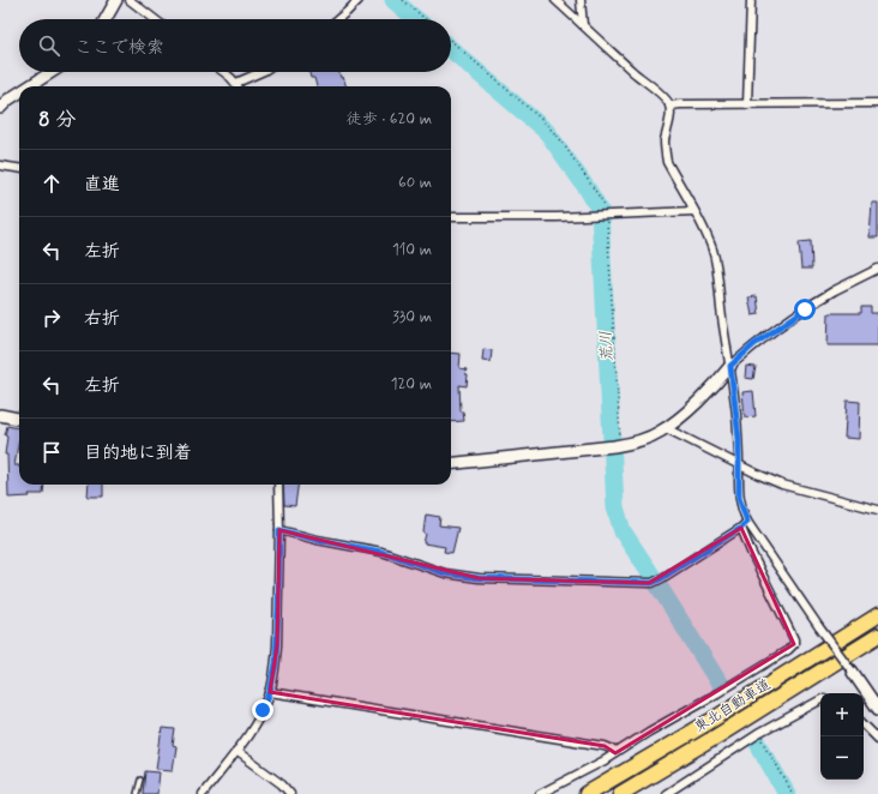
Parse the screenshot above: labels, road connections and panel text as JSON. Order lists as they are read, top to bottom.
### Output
{
  "streets": {
    "highway": ["東北自動車道"]
  },
  "water": ["荒川"],
  "page": {
    "search": "ここで検索",
    "heading": ["8 分", "徒歩 · 620 m"],
    "list": [
      ["直進", "60 m"],
      ["左折", "110 m"],
      ["右折", "330 m"],
      ["左折", "120 m"],
      "目的地に到着"
    ],
    "map_buttons": ["+", "−"]
  }
}
